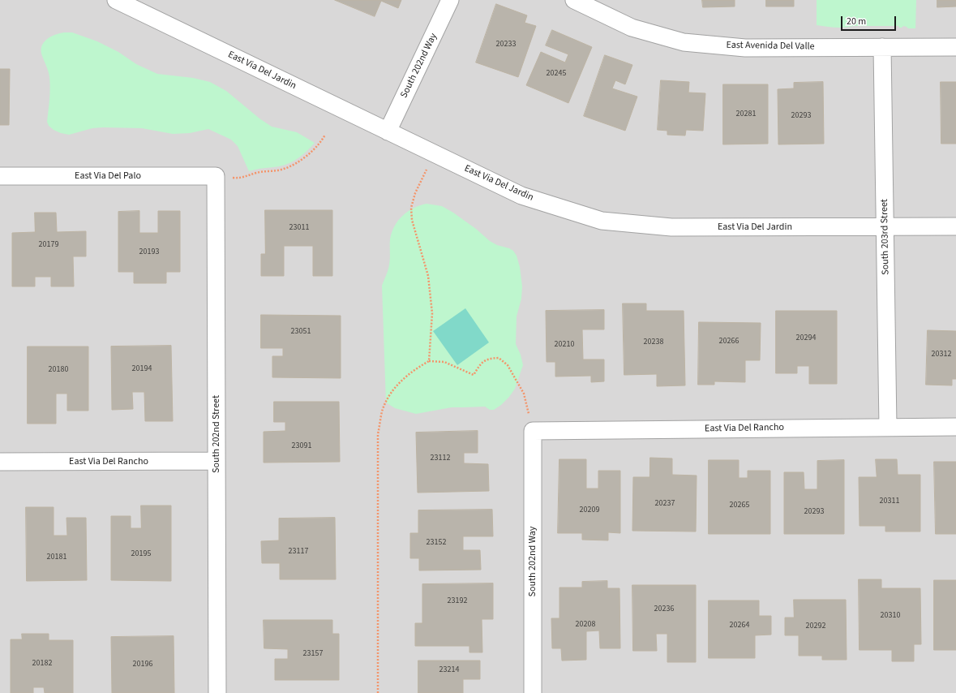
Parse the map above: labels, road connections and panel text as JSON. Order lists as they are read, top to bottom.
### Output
{
  "streets": {
    "street": [
      "East Avenida Del Valle",
      "South 202nd Way",
      "East Via Del Jardin",
      "East Via Del Palo",
      "South 203rd Street",
      "East Via Del Rancho",
      "South 202nd Street"
    ]
  },
  "crossings": [
    ["East Avenida Del Valle", "South 203rd Street"],
    ["South 202nd Way", "East Via Del Jardin"],
    ["South 202nd Way", "East Via Del Rancho"],
    ["East Via Del Jardin", "South 203rd Street"],
    ["East Via Del Palo", "South 202nd Street"],
    ["South 203rd Street", "East Via Del Rancho"],
    ["East Via Del Rancho", "South 202nd Street"]
  ],
  "house_numbers": [
    "20233",
    "20245",
    "20281",
    "20293",
    "23011",
    "20179",
    "20193",
    "23051",
    "20294",
    "20266",
    "20238",
    "20210",
    "20312",
    "20194",
    "20180",
    "23091",
    "23112",
    "20311",
    "20237",
    "20265",
    "20209",
    "20293",
    "23152",
    "23117",
    "20195",
    "20181",
    "23192",
    "20236",
    "20310",
    "20208",
    "20264",
    "20292",
    "23157",
    "20182",
    "20196",
    "23214"
  ],
  "scale_bar": "20 m"
}
